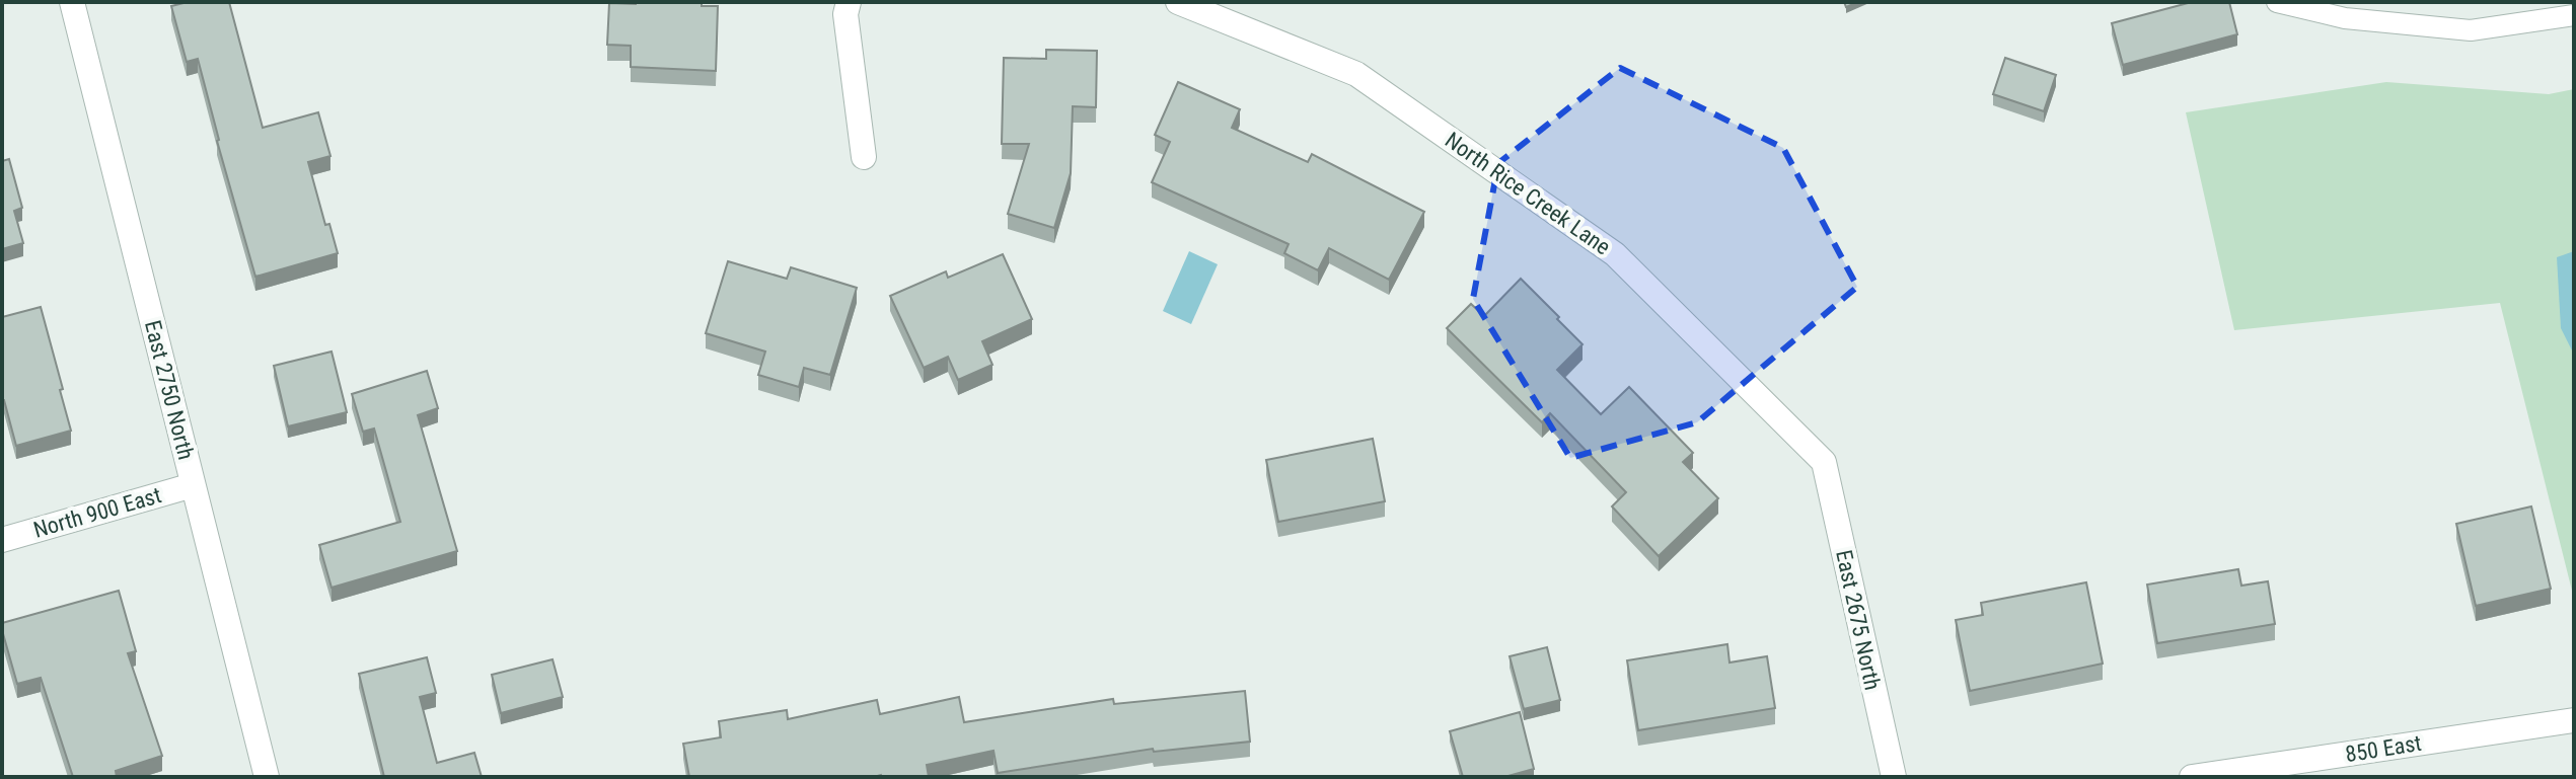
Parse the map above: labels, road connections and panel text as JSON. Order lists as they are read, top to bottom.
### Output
{
  "streets": {
    "street": [
      "North Rice Creek Lane",
      "East 2750 North",
      "North 900 East",
      "East 2675 North",
      "850 East"
    ]
  },
  "crossings": [
    ["North Rice Creek Lane", "East 2675 North"],
    ["East 2750 North", "North 900 East"]
  ]
}
